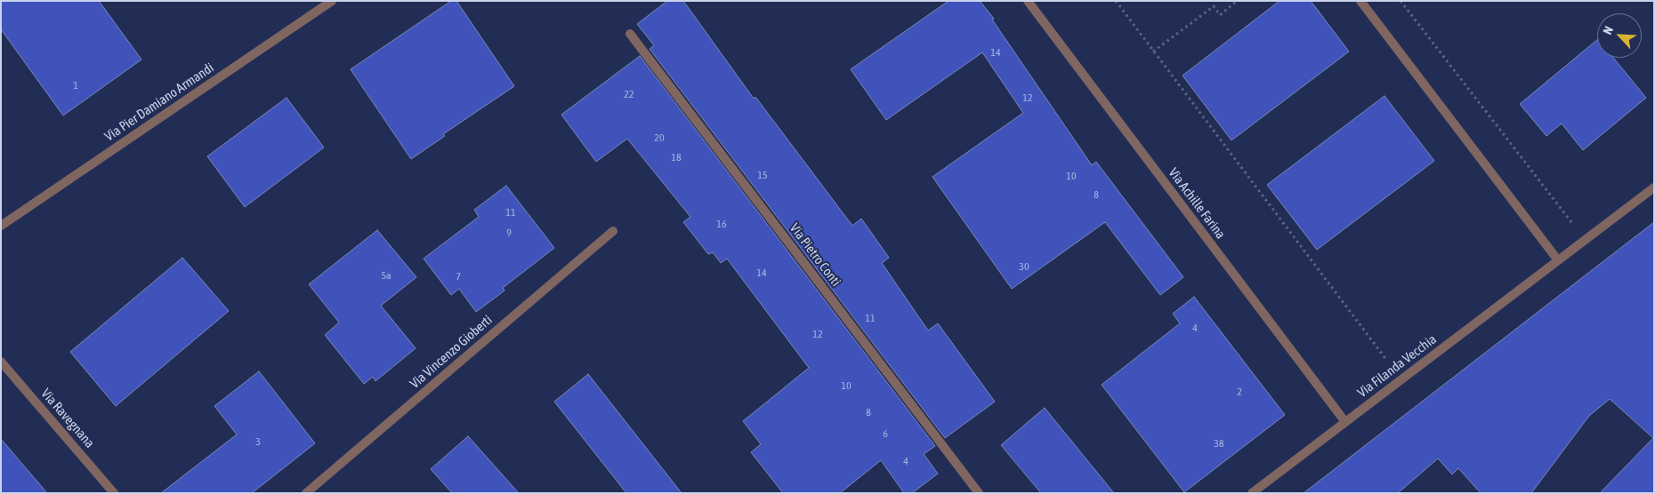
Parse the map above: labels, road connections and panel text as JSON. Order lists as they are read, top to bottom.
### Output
{
  "streets": {
    "street": [
      "Via Pier Damiano Armandi",
      "Via Achille Farina",
      "Via Pietro Conti",
      "Via Vincenzo Gioberti",
      "Via Filanda Vecchia",
      "Via Ravegnana"
    ]
  },
  "crossings": [
    ["Via Achille Farina", "Via Filanda Vecchia"]
  ],
  "house_numbers": [
    "14",
    "1",
    "22",
    "12",
    "20",
    "18",
    "15",
    "10",
    "8",
    "11",
    "16",
    "9",
    "30",
    "14",
    "5a",
    "7",
    "11",
    "4",
    "12",
    "10",
    "2",
    "8",
    "6",
    "3",
    "38",
    "4"
  ],
  "north": "top left"
}
